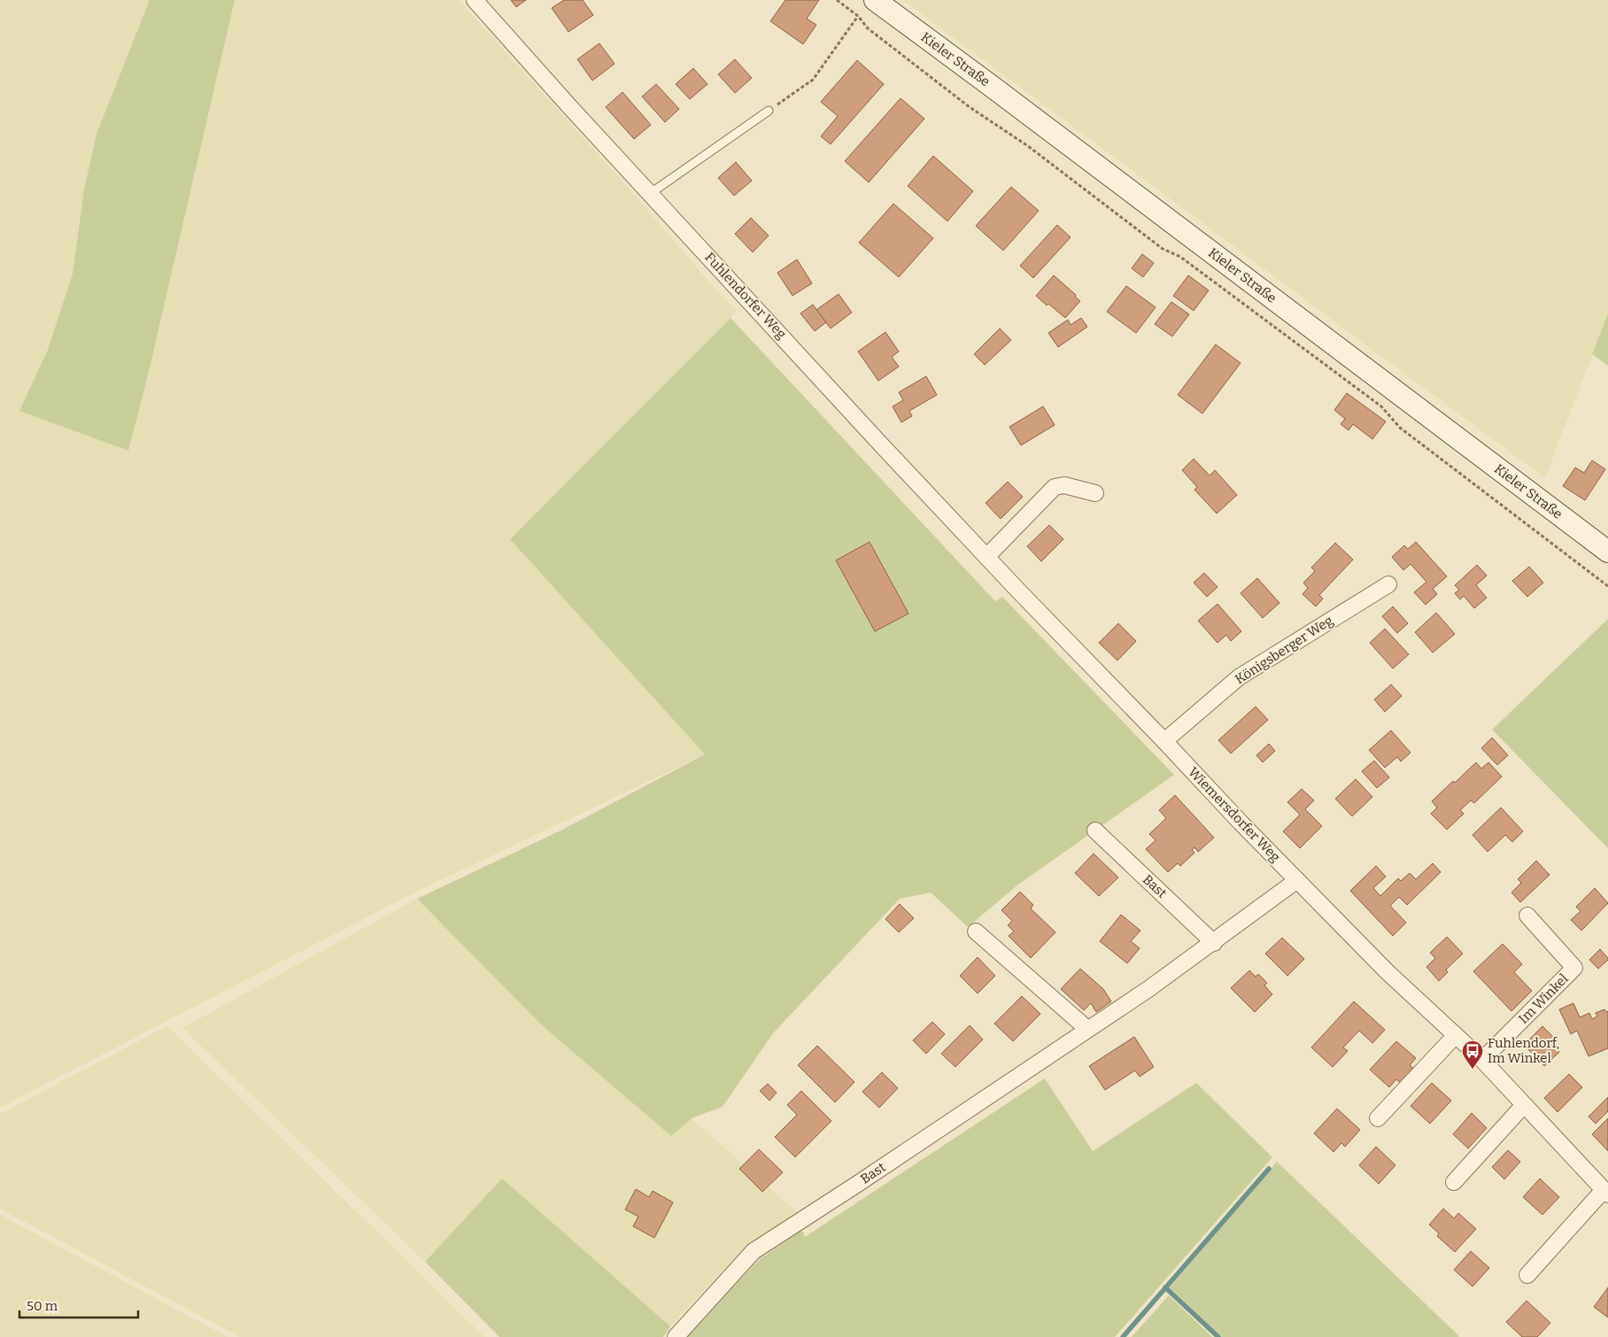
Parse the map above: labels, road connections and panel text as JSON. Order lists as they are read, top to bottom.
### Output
{
  "streets": {
    "main road": ["Kieler Straße"],
    "street": [
      "Fuhlendorfer Weg",
      "Königsberger Weg",
      "Wiemersdorfer Weg",
      "Bast",
      "Im Winkel"
    ]
  },
  "crossings": [
    ["Fuhlendorfer Weg", "Wiemersdorfer Weg"],
    ["Königsberger Weg", "Wiemersdorfer Weg"],
    ["Wiemersdorfer Weg", "Bast"],
    ["Wiemersdorfer Weg", "Im Winkel"]
  ],
  "places": {
    "bus stop": ["Fuhlendorf, Im Winkel"]
  },
  "scale_bar": "50 m"
}
